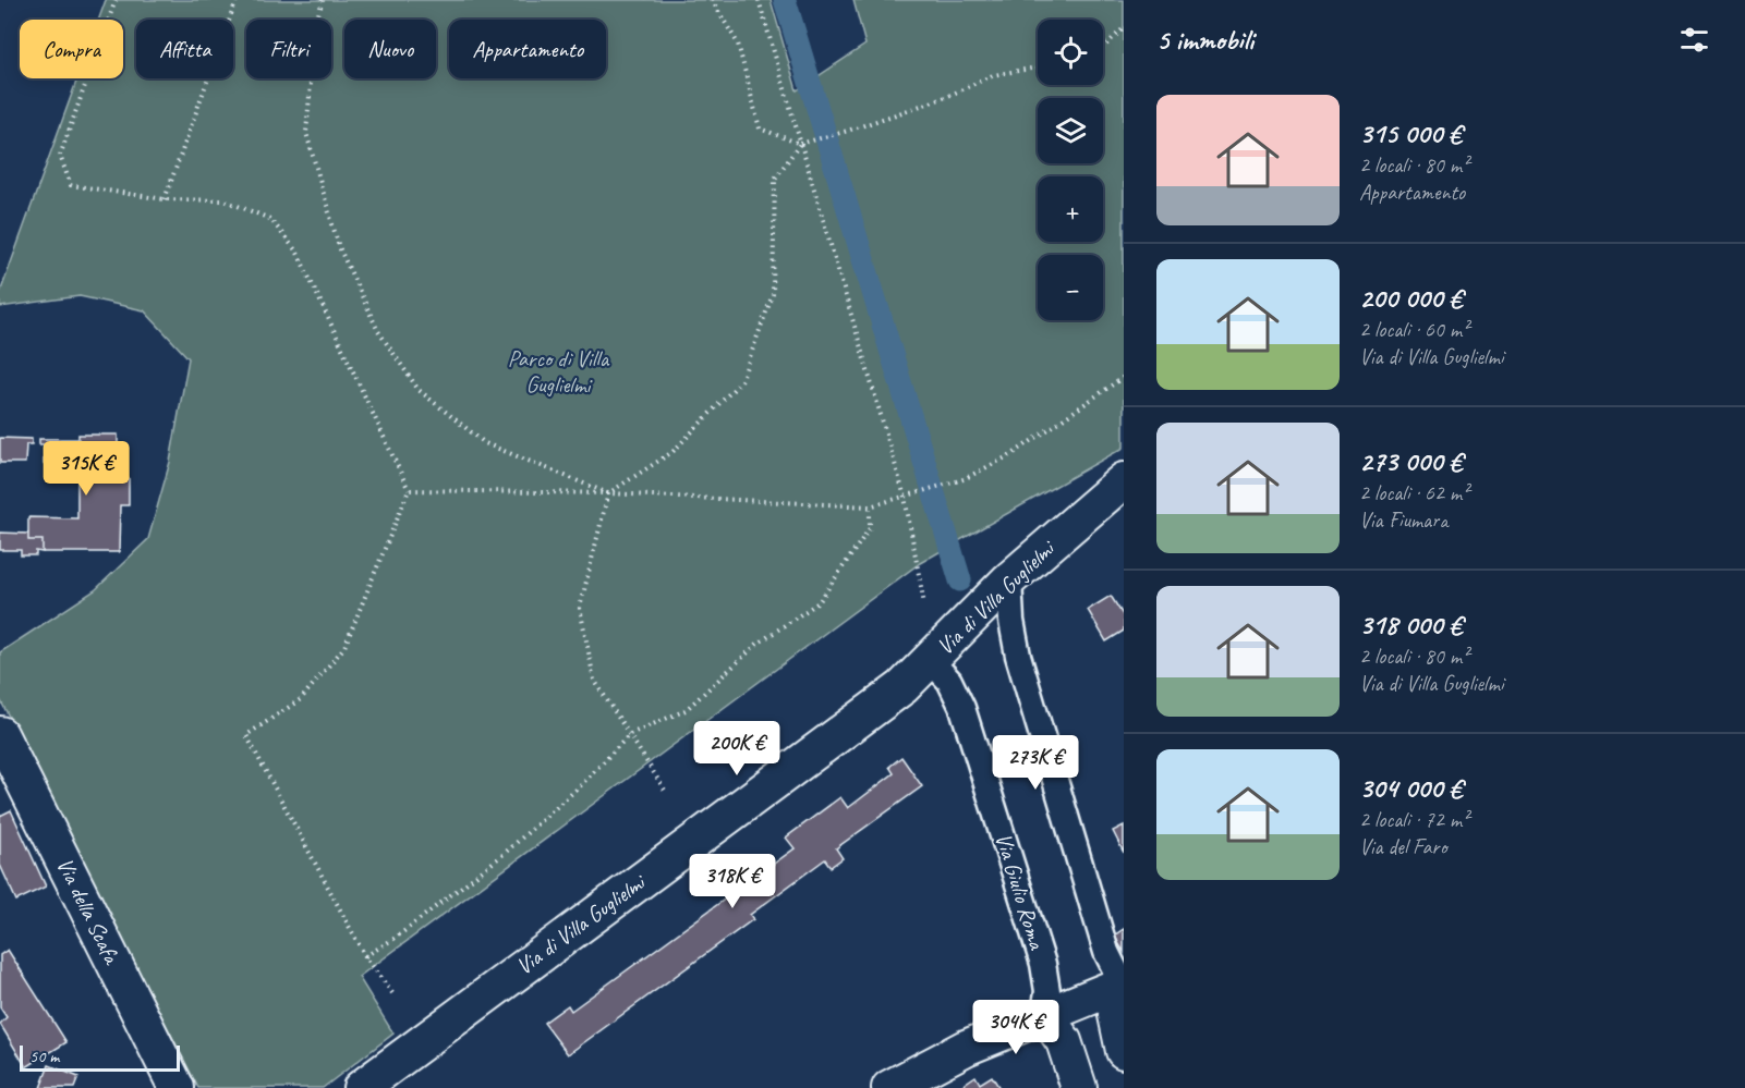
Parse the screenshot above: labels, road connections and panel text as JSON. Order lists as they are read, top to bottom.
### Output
{
  "streets": {
    "street": ["Via di Villa Guglielmi", "Via Giulio Roma", "Via della Scafa"]
  },
  "crossings": [
    ["Via di Villa Guglielmi", "Via Giulio Roma"]
  ],
  "parks": ["Parco di Villa Guglielmi"],
  "scale_bar": "50 m",
  "page": {
    "heading": "5 immobili",
    "map_buttons": ["+", "−"],
    "chip": [
      "Compra",
      "Affitta",
      "Filtri",
      "Nuovo",
      "Appartamento"
    ],
    "list": [
      {
        "name": "315 000 €",
        "note": "2 locali · 80 m² · Appartamento"
      },
      {
        "name": "200 000 €",
        "note": "2 locali · 60 m² · Via di Villa Guglielmi"
      },
      {
        "name": "273 000 €",
        "note": "2 locali · 62 m² · Via Fiumara"
      },
      {
        "name": "318 000 €",
        "note": "2 locali · 80 m² · Via di Villa Guglielmi"
      },
      {
        "name": "304 000 €",
        "note": "2 locali · 72 m² · Via del Faro"
      }
    ],
    "price": [
      "315K €",
      "200K €",
      "273K €",
      "318K €",
      "304K €"
    ],
    "scale": "50 m"
  }
}
